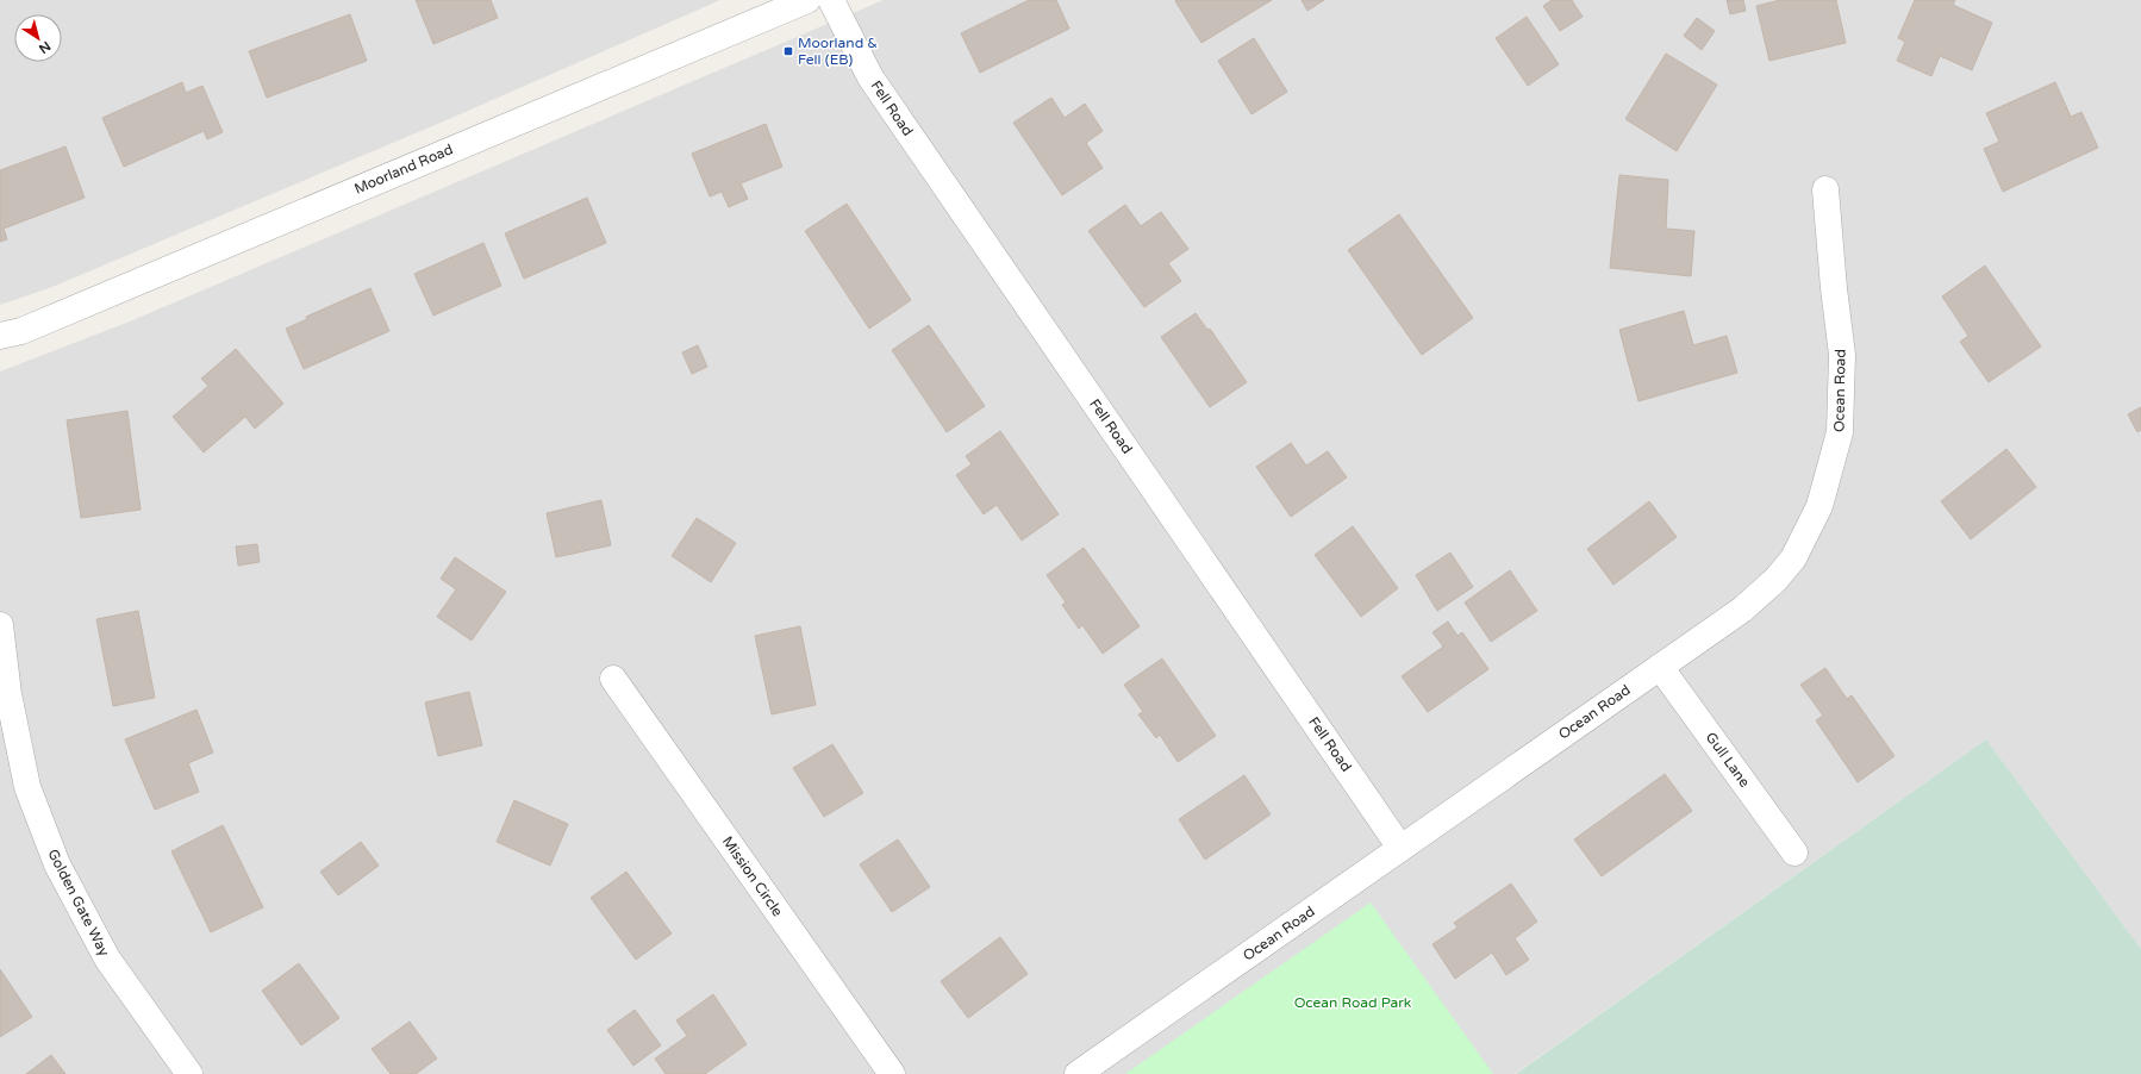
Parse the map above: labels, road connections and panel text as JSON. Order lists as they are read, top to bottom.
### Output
{
  "streets": {
    "street": [
      "Fell Road",
      "Moorland Road",
      "Ocean Road",
      "Gull Lane",
      "Mission Circle",
      "Golden Gate Way"
    ]
  },
  "crossings": [
    ["Fell Road", "Ocean Road"],
    ["Ocean Road", "Gull Lane"]
  ],
  "parks": ["Ocean Road Park"],
  "places": {
    "transit": ["Moorland & Fell (EB)"]
  },
  "north": "bottom right"
}
